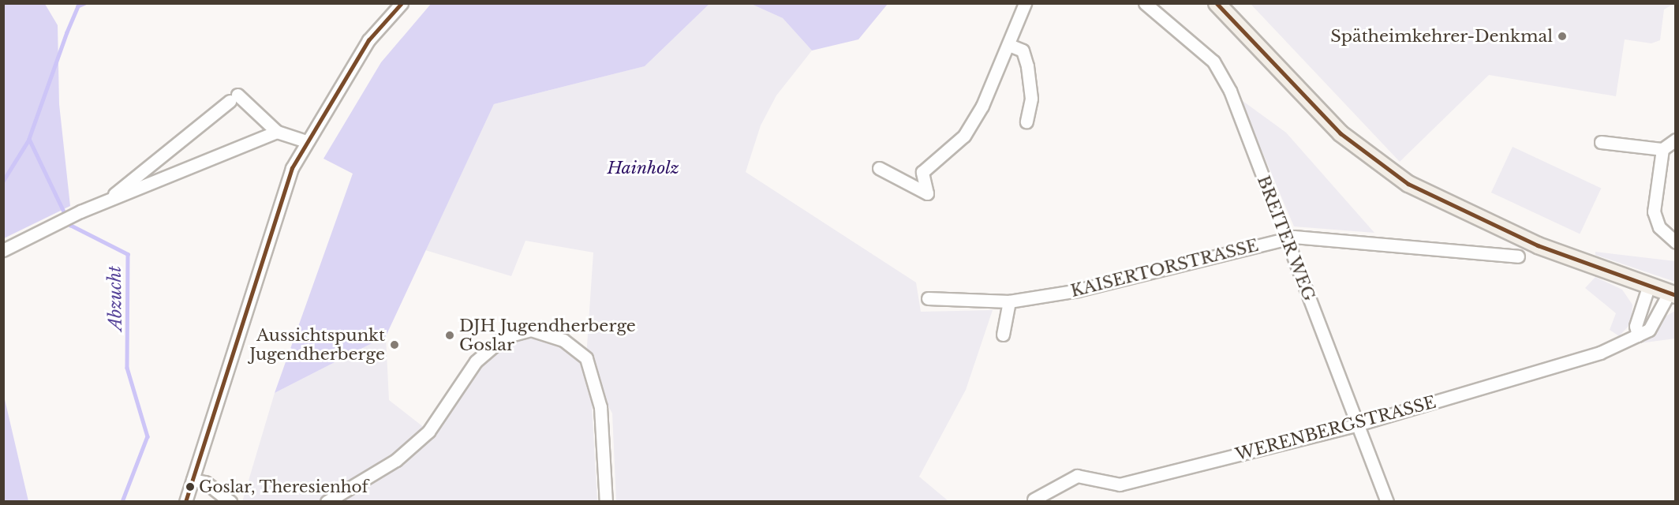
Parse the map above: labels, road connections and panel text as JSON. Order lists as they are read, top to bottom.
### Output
{
  "streets": {
    "street": ["BREITER WEG", "KAISERTORSTRASSE", "WERENBERGSTRASSE"]
  },
  "crossings": [
    ["BREITER WEG", "KAISERTORSTRASSE"],
    ["BREITER WEG", "WERENBERGSTRASSE"]
  ],
  "water": ["Abzucht"],
  "parks": ["Hainholz"],
  "places": [
    "Spätheimkehrer-Denkmal",
    "DJH Jugendherberge Goslar",
    "Aussichtspunkt Jugendherberge",
    "Goslar, Theresienhof"
  ]
}
